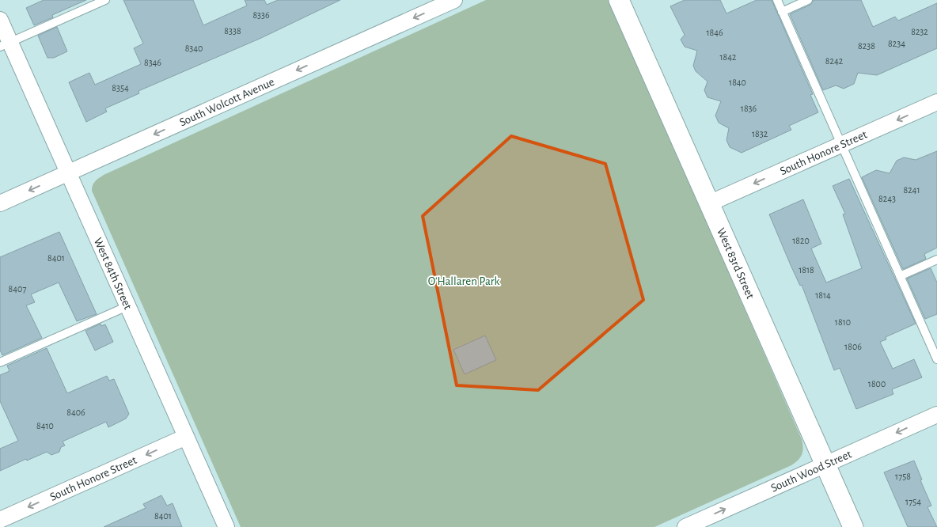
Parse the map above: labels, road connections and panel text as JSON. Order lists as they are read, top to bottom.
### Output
{
  "streets": {
    "street": [
      "South Wolcott Avenue",
      "South Honore Street",
      "West 83rd Street",
      "West 84th Street",
      "South Wood Street"
    ]
  },
  "crossings": [
    ["South Wolcott Avenue", "West 84th Street"],
    ["South Honore Street", "West 83rd Street"],
    ["South Honore Street", "West 84th Street"],
    ["West 83rd Street", "South Wood Street"]
  ],
  "one_way": ["South Wolcott Avenue", "South Honore Street"],
  "parks": ["O'Hallaren Park"],
  "house_numbers": [
    "8336",
    "8338",
    "8232",
    "1846",
    "8234",
    "8238",
    "8340",
    "1842",
    "8242",
    "8346",
    "1840",
    "8354",
    "1836",
    "1832",
    "8241",
    "8243",
    "1820",
    "8401",
    "1818",
    "8407",
    "1814",
    "1810",
    "1806",
    "1800",
    "8406",
    "8410",
    "1758",
    "1754",
    "8401"
  ]
}
